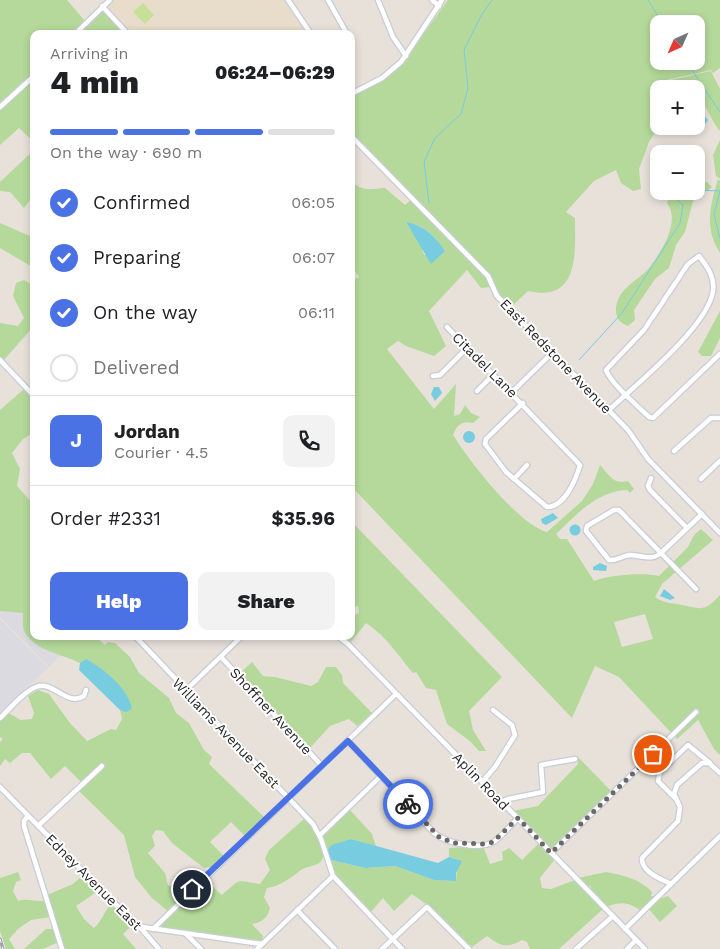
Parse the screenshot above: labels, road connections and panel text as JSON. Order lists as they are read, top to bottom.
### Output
{
  "streets": {
    "street": [
      "East Redstone Avenue",
      "Citadel Lane",
      "Shoffner Avenue",
      "Williams Avenue East",
      "Aplin Road",
      "Edney Avenue East"
    ]
  },
  "north": "bottom left",
  "page": {
    "map_buttons": ["+", "−"],
    "heading": ["4 min", "Arriving in", "06:24–06:29"],
    "panel": [
      "Jordan",
      "Courier · 4.5",
      "Order #2331",
      "$35.96"
    ],
    "bar": "On the way · 690 m",
    "list": [
      ["Confirmed", "06:05"],
      ["Preparing", "06:07"],
      ["On the way", "06:11"],
      "Delivered"
    ],
    "round": "J",
    "buttons": ["Help", "Share"]
  }
}
